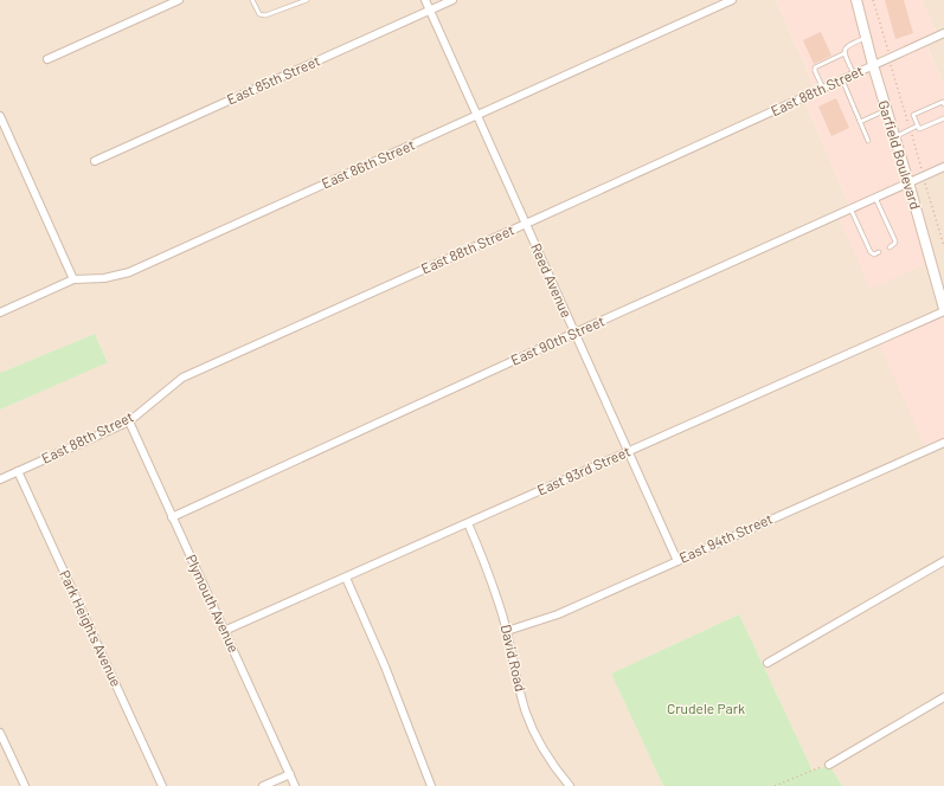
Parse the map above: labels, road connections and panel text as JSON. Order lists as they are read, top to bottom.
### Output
{
  "streets": {
    "street": [
      "East 85th Street",
      "East 88th Street",
      "Garfield Boulevard",
      "East 86th Street",
      "Reed Avenue",
      "East 90th Street",
      "East 93rd Street",
      "East 94th Street",
      "Plymouth Avenue",
      "Park Heights Avenue",
      "David Road"
    ]
  },
  "crossings": [
    ["East 85th Street", "Reed Avenue"],
    ["East 88th Street", "Garfield Boulevard"],
    ["East 88th Street", "Reed Avenue"],
    ["East 88th Street", "Plymouth Avenue"],
    ["East 88th Street", "Park Heights Avenue"],
    ["Garfield Boulevard", "East 90th Street"],
    ["Garfield Boulevard", "East 93rd Street"],
    ["East 86th Street", "Reed Avenue"],
    ["Reed Avenue", "East 90th Street"],
    ["Reed Avenue", "East 93rd Street"],
    ["Reed Avenue", "East 94th Street"],
    ["East 90th Street", "Plymouth Avenue"],
    ["East 93rd Street", "Plymouth Avenue"],
    ["East 93rd Street", "David Road"],
    ["East 94th Street", "David Road"]
  ],
  "parks": ["Crudele Park"]
}
